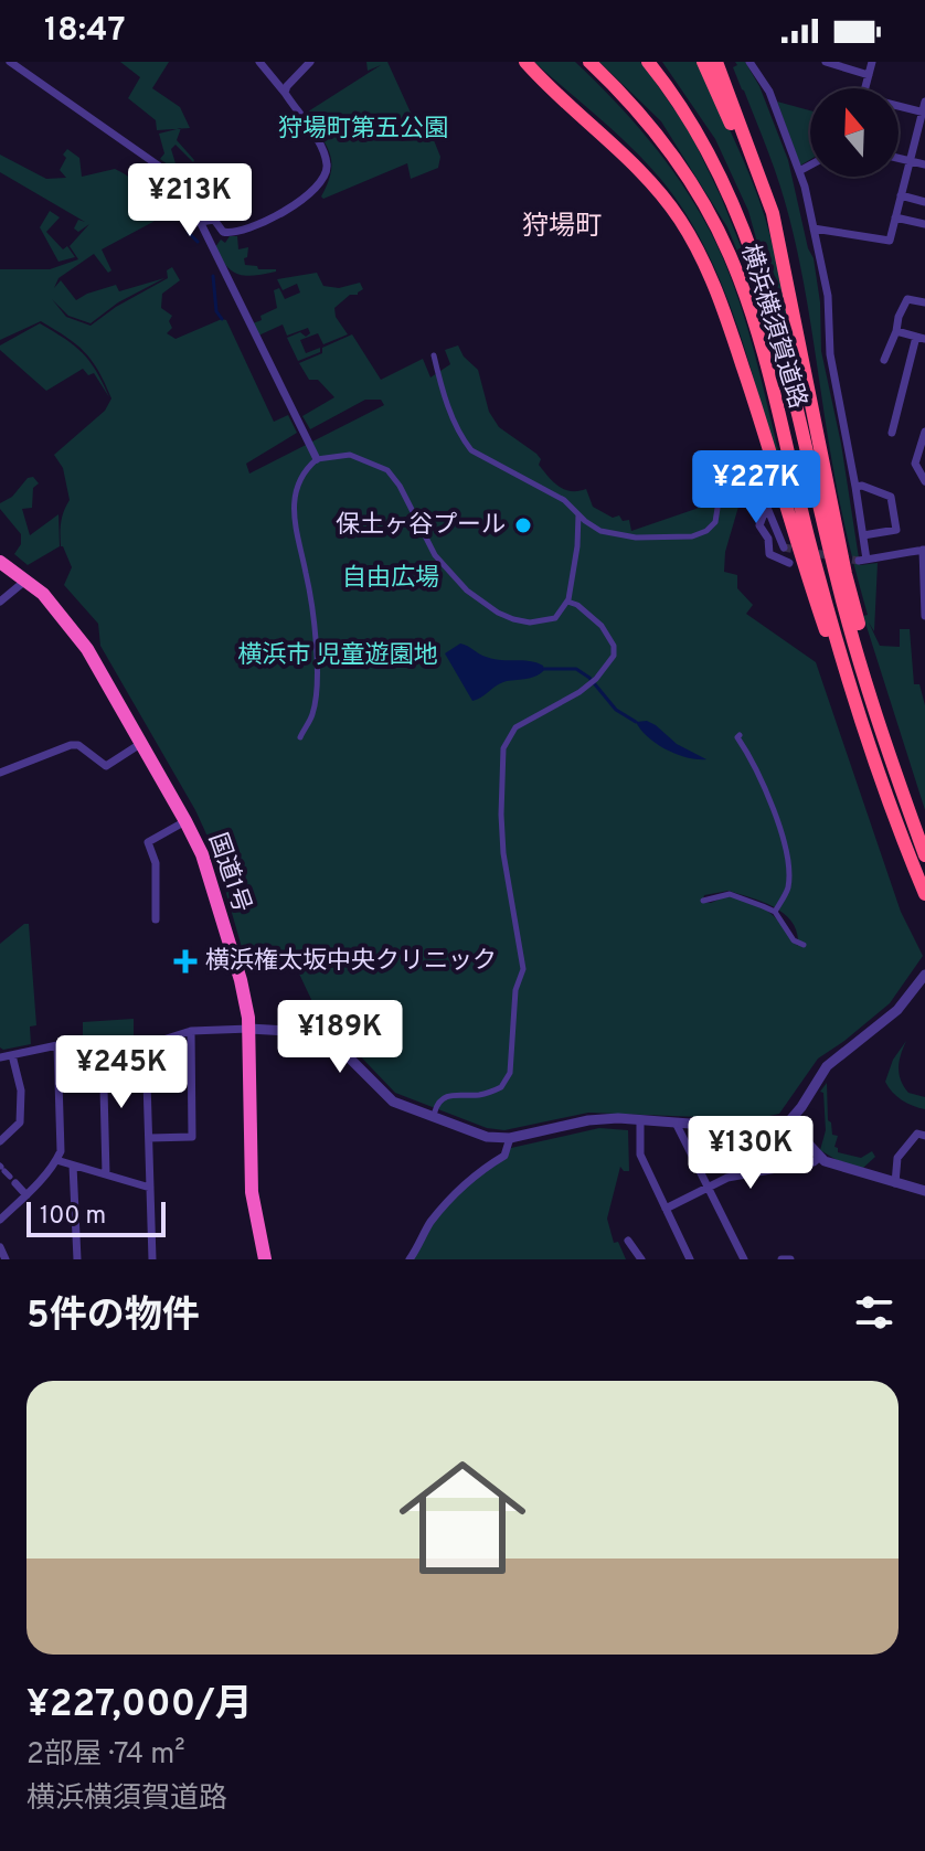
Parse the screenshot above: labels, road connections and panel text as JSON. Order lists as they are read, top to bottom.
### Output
{
  "streets": {
    "highway": ["横浜横須賀道路", "国道1号"]
  },
  "districts": ["狩場町"],
  "parks": ["狩場町第五公園", "自由広場", "横浜市 児童遊園地"],
  "places": {
    "other": ["保土ヶ谷プール"],
    "health": ["横浜権太坂中央クリニック"]
  },
  "scale_bar": "100 m",
  "north": "top",
  "page": {
    "status": "18:47",
    "price": [
      "¥213K",
      "¥227K",
      "¥189K",
      "¥245K",
      "¥130K"
    ],
    "scale": "100 m",
    "heading": "5件の物件",
    "list": [
      {
        "name": "¥227,000/月",
        "note": "2部屋 · 74 m² · 横浜横須賀道路"
      }
    ]
  }
}
